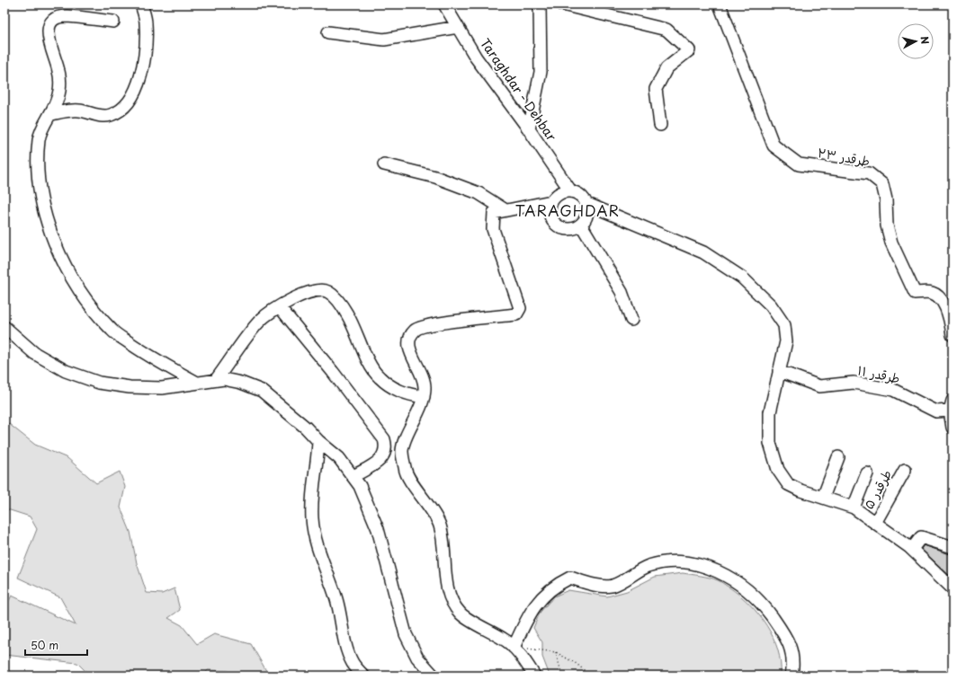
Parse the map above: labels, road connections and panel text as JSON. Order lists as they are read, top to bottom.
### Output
{
  "streets": {
    "street": [
      "Taraghdar - Dehbar",
      "طرقدر ۲۳",
      "طرقدر ۱۱",
      "طرقدر ۵"
    ]
  },
  "districts": ["TARAGHDAR"],
  "scale_bar": "50 m",
  "north": "right"
}
